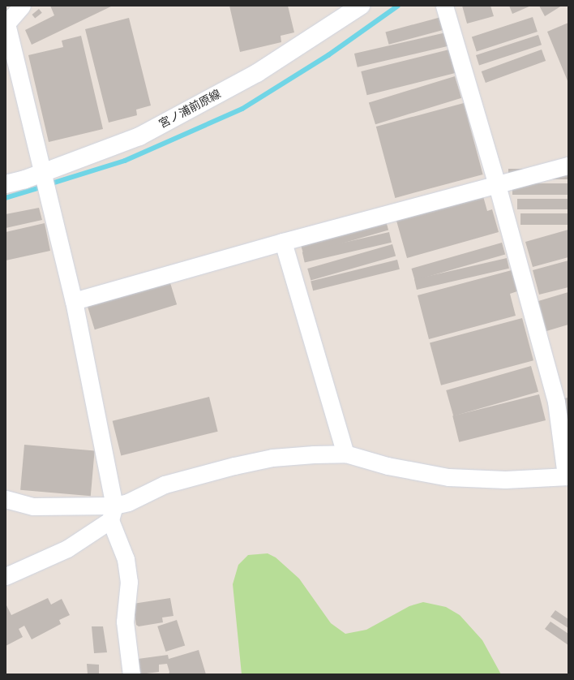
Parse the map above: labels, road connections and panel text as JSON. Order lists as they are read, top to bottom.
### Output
{
  "streets": {
    "main road": ["宮ノ浦前原線"]
  }
}
